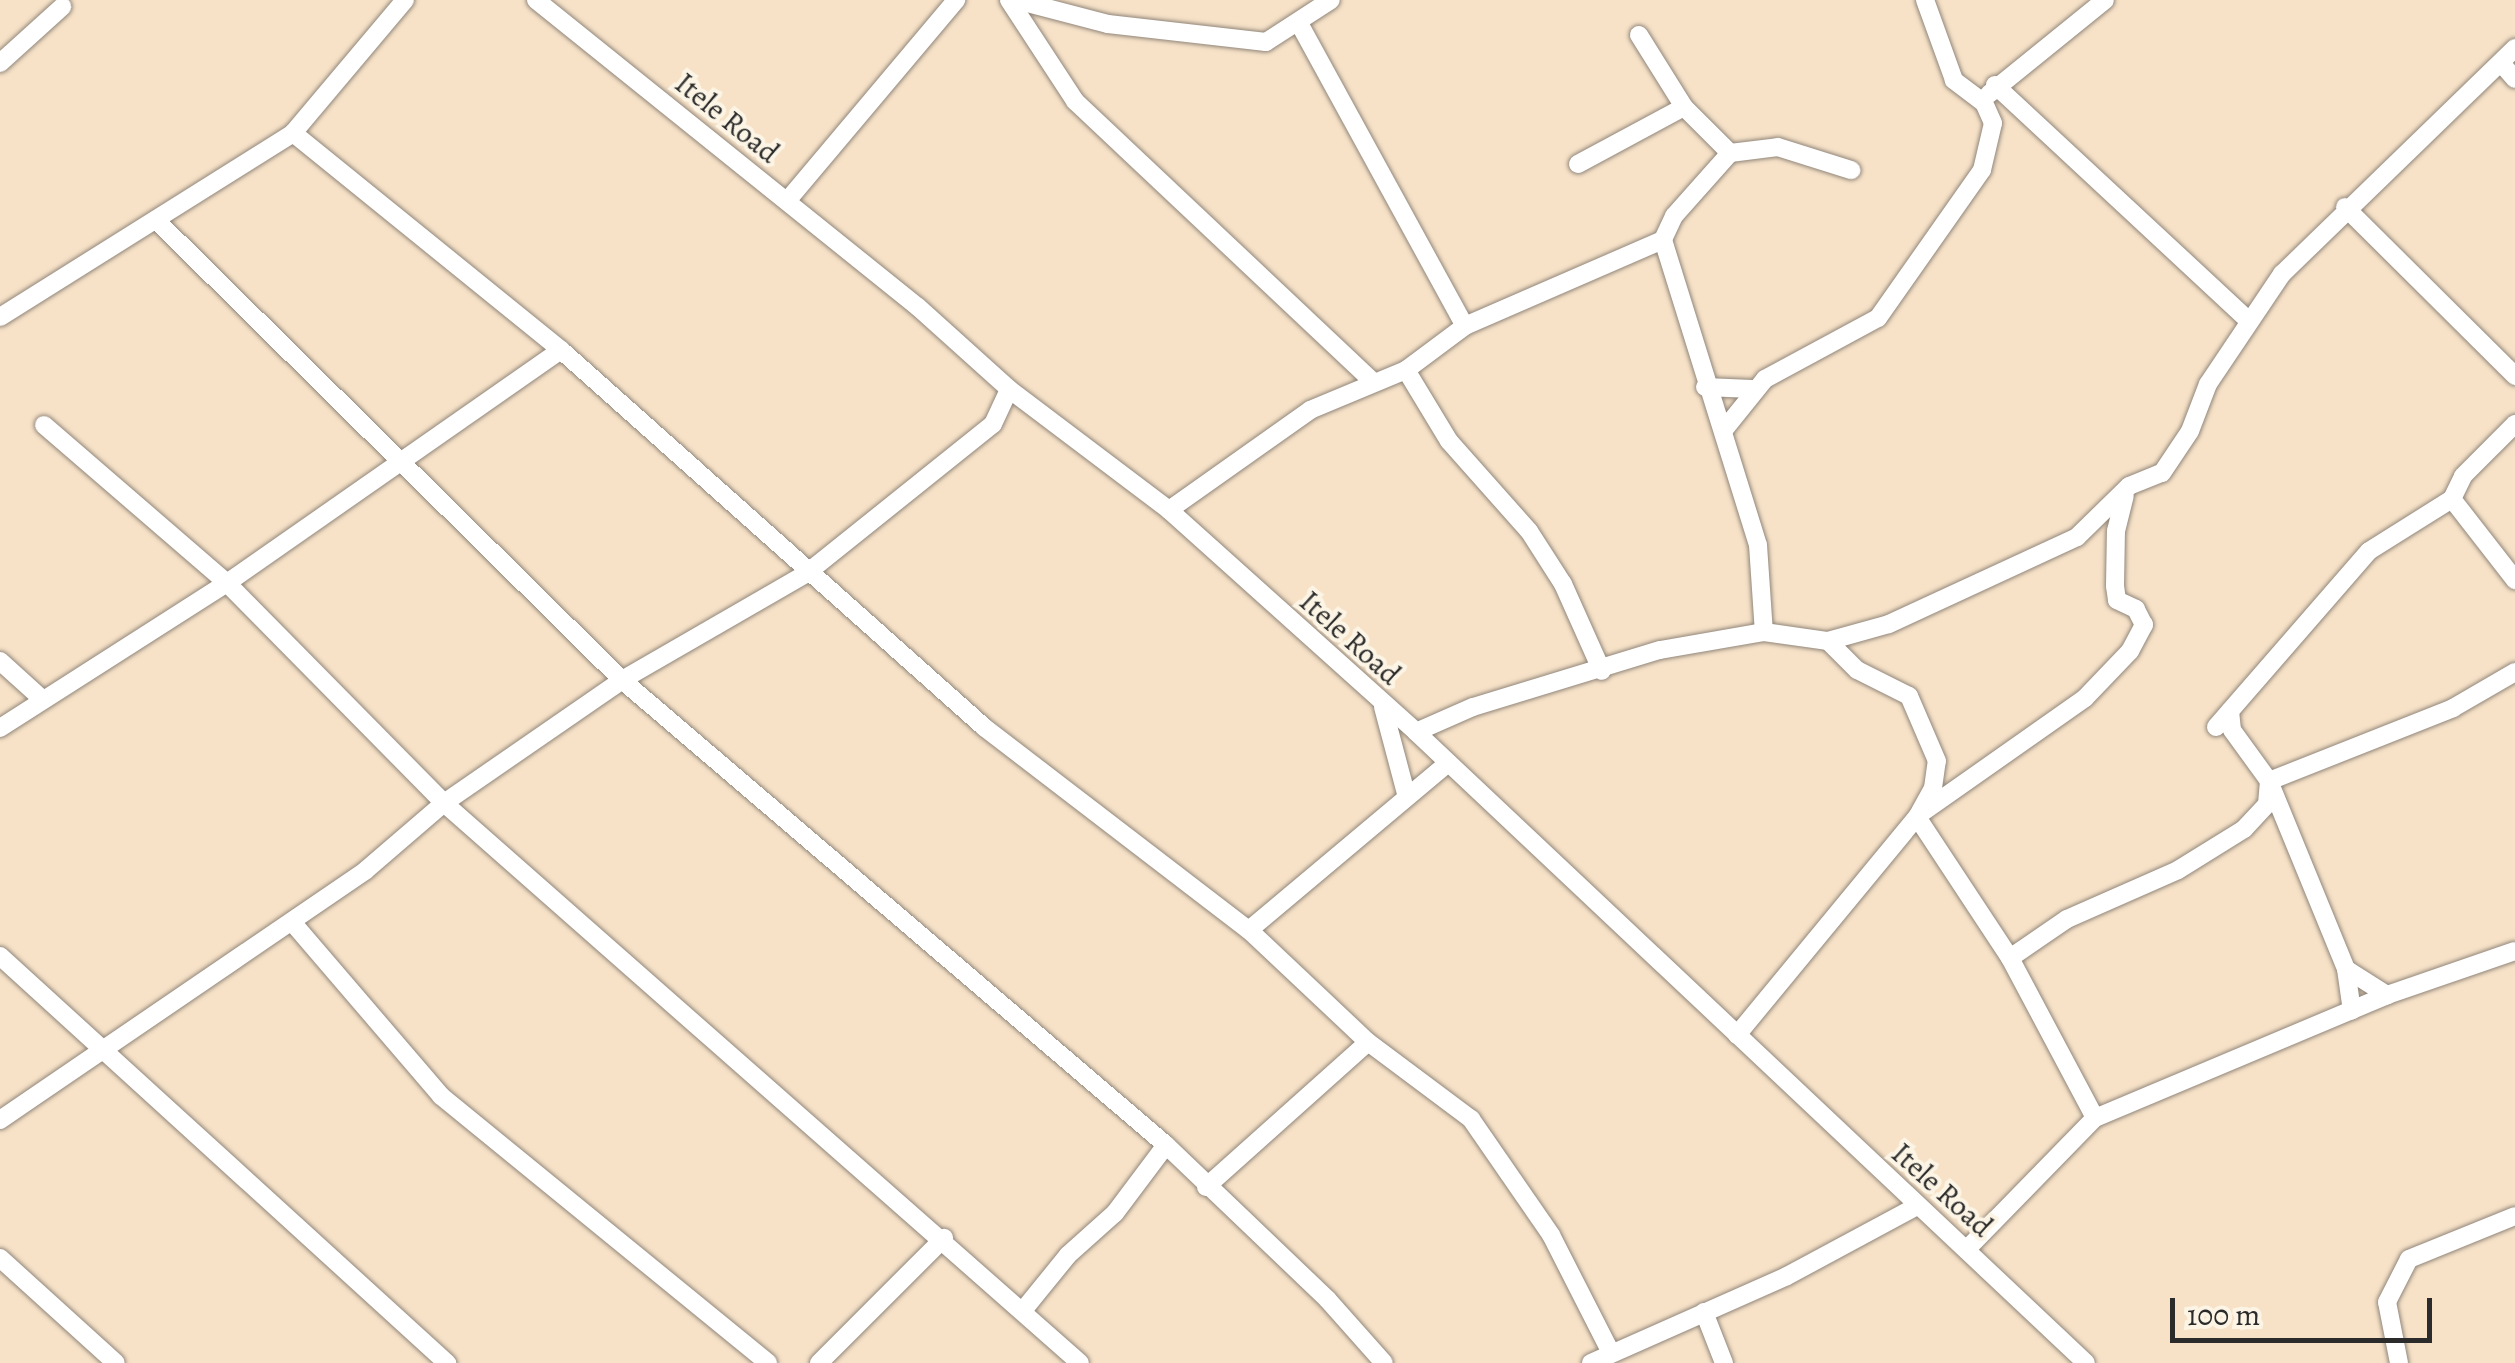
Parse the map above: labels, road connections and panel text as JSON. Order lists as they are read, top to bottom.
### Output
{
  "streets": {
    "street": ["Itele Road"]
  },
  "scale_bar": "100 m"
}
